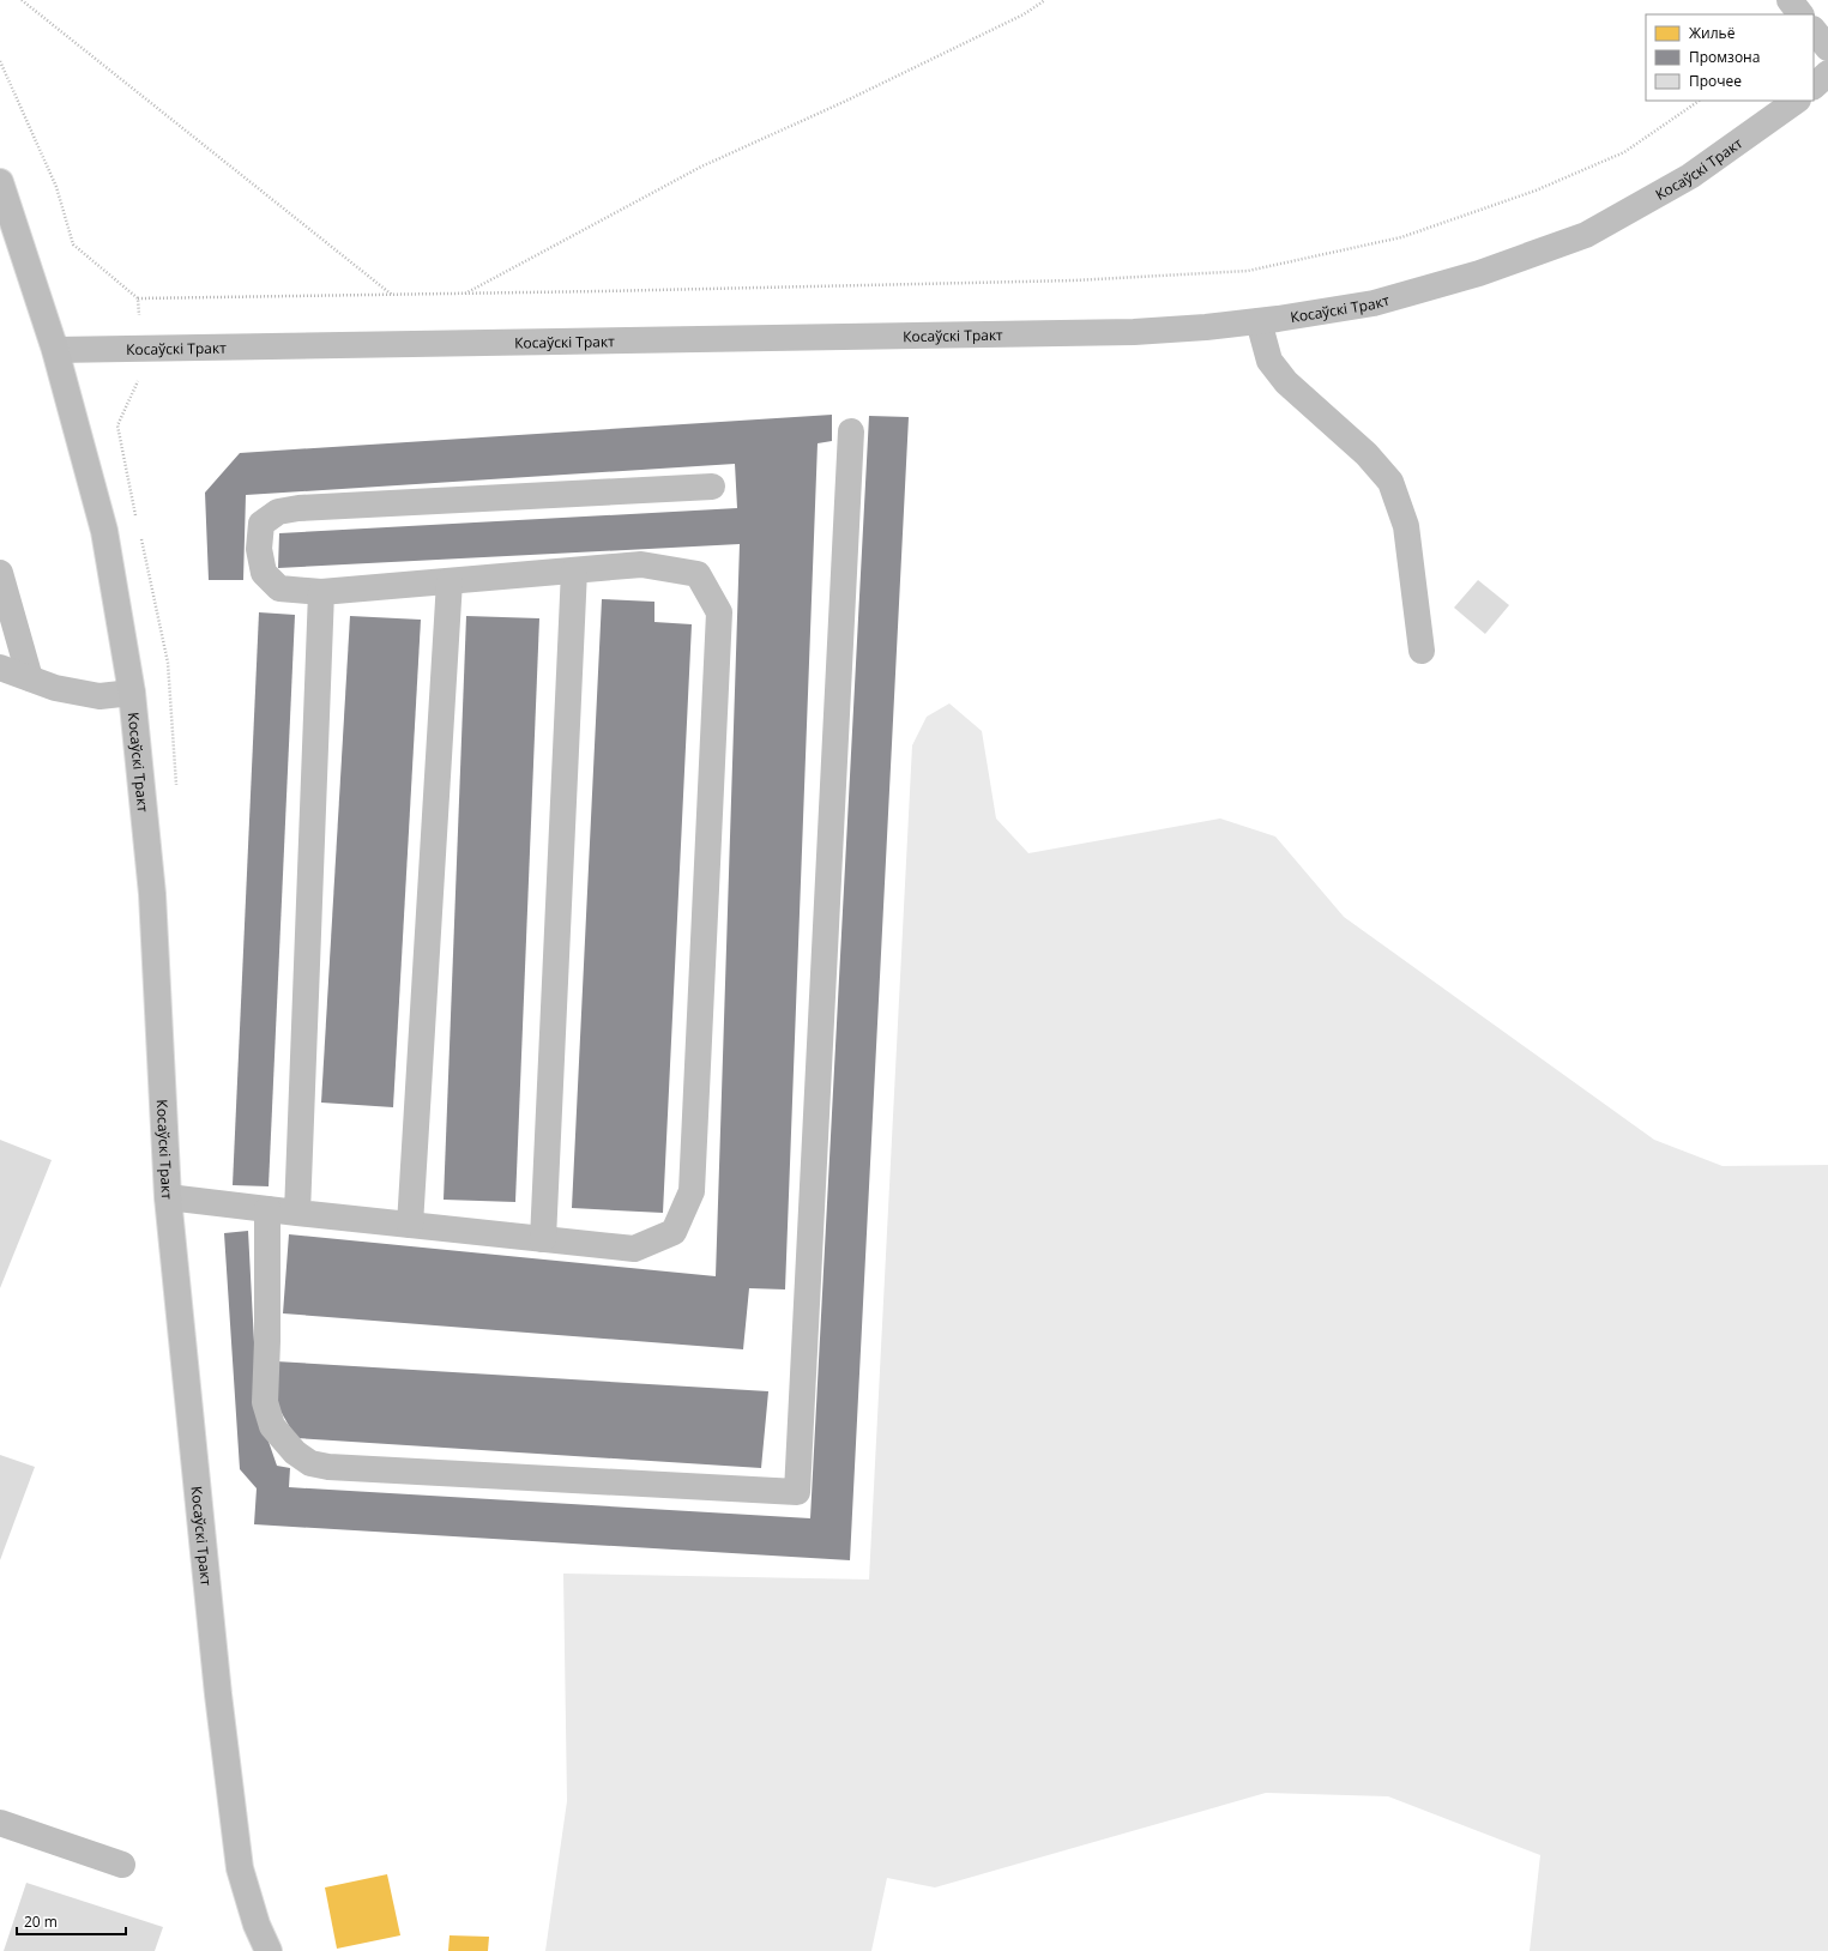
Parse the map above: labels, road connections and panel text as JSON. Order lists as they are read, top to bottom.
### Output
{
  "streets": {
    "main road": ["Косаўскі Тракт"]
  },
  "legend": ["Жильё", "Промзона", "Прочее"],
  "scale_bar": "20 m"
}
